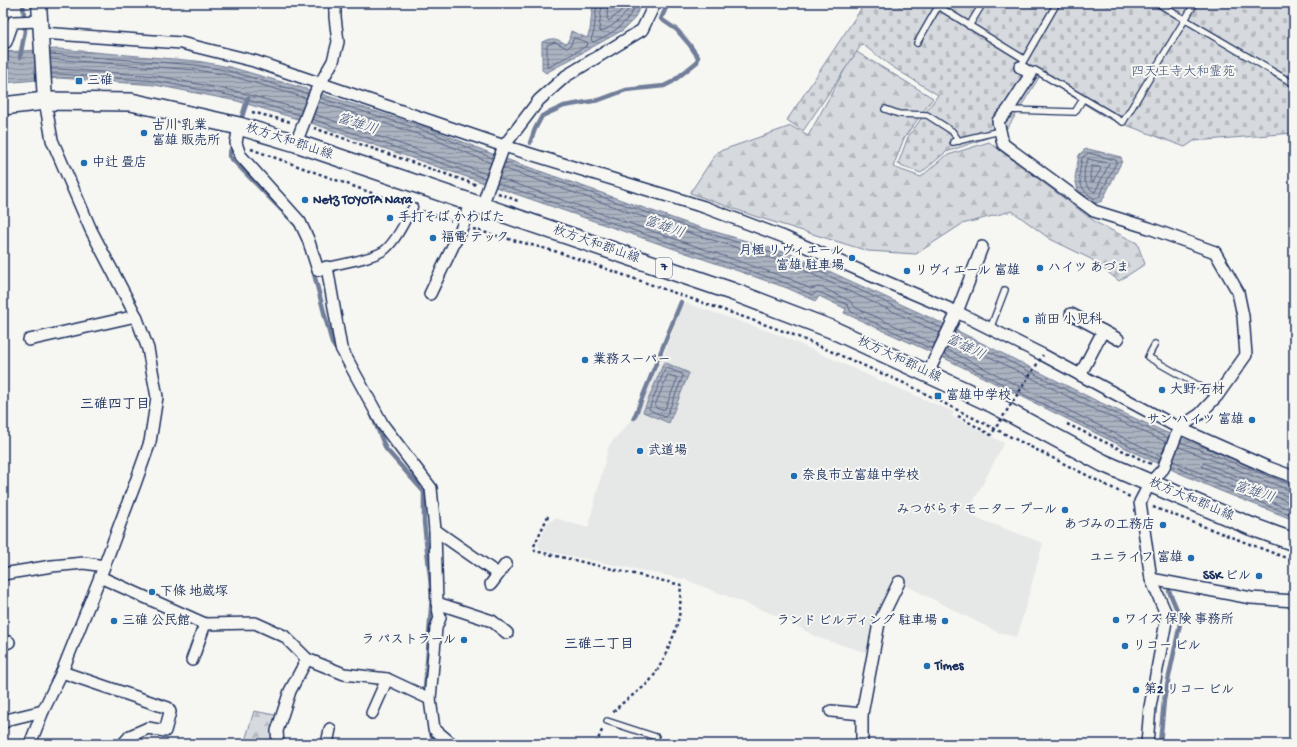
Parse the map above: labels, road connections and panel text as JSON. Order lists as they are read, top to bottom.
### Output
{
  "streets": {
    "main road": ["枚方大和郡山線", "7"]
  },
  "districts": ["三碓四丁目", "三碓二丁目"],
  "water": ["富雄川"],
  "parks": ["四天王寺大和霊苑"],
  "places": {
    "transit": ["三碓", "富雄中学校"],
    "other": [
      "古川 乳業 富雄 販売所",
      "中辻 畳店",
      "Netz TOYOTA Nara",
      "手打そば かわばた",
      "福電 テック",
      "月極 リヴィエール 富雄 駐車場",
      "ハイツ あづま",
      "リヴィエール 富雄",
      "前田 小児科",
      "業務スーパー",
      "大野 石材",
      "サン ハイツ 富雄",
      "武道場",
      "奈良市立富雄中学校",
      "みつがらす モーター プール",
      "あづみの工務店",
      "ユニライフ 富雄",
      "SSK ビル",
      "下條 地蔵塚",
      "ワイズ 保険 事務所",
      "三碓 公民館",
      "ランド ビルディング 駐車場",
      "ラ パストラール",
      "リコー ビル",
      "Times",
      "第2 リコー ビル"
    ]
  }
}
